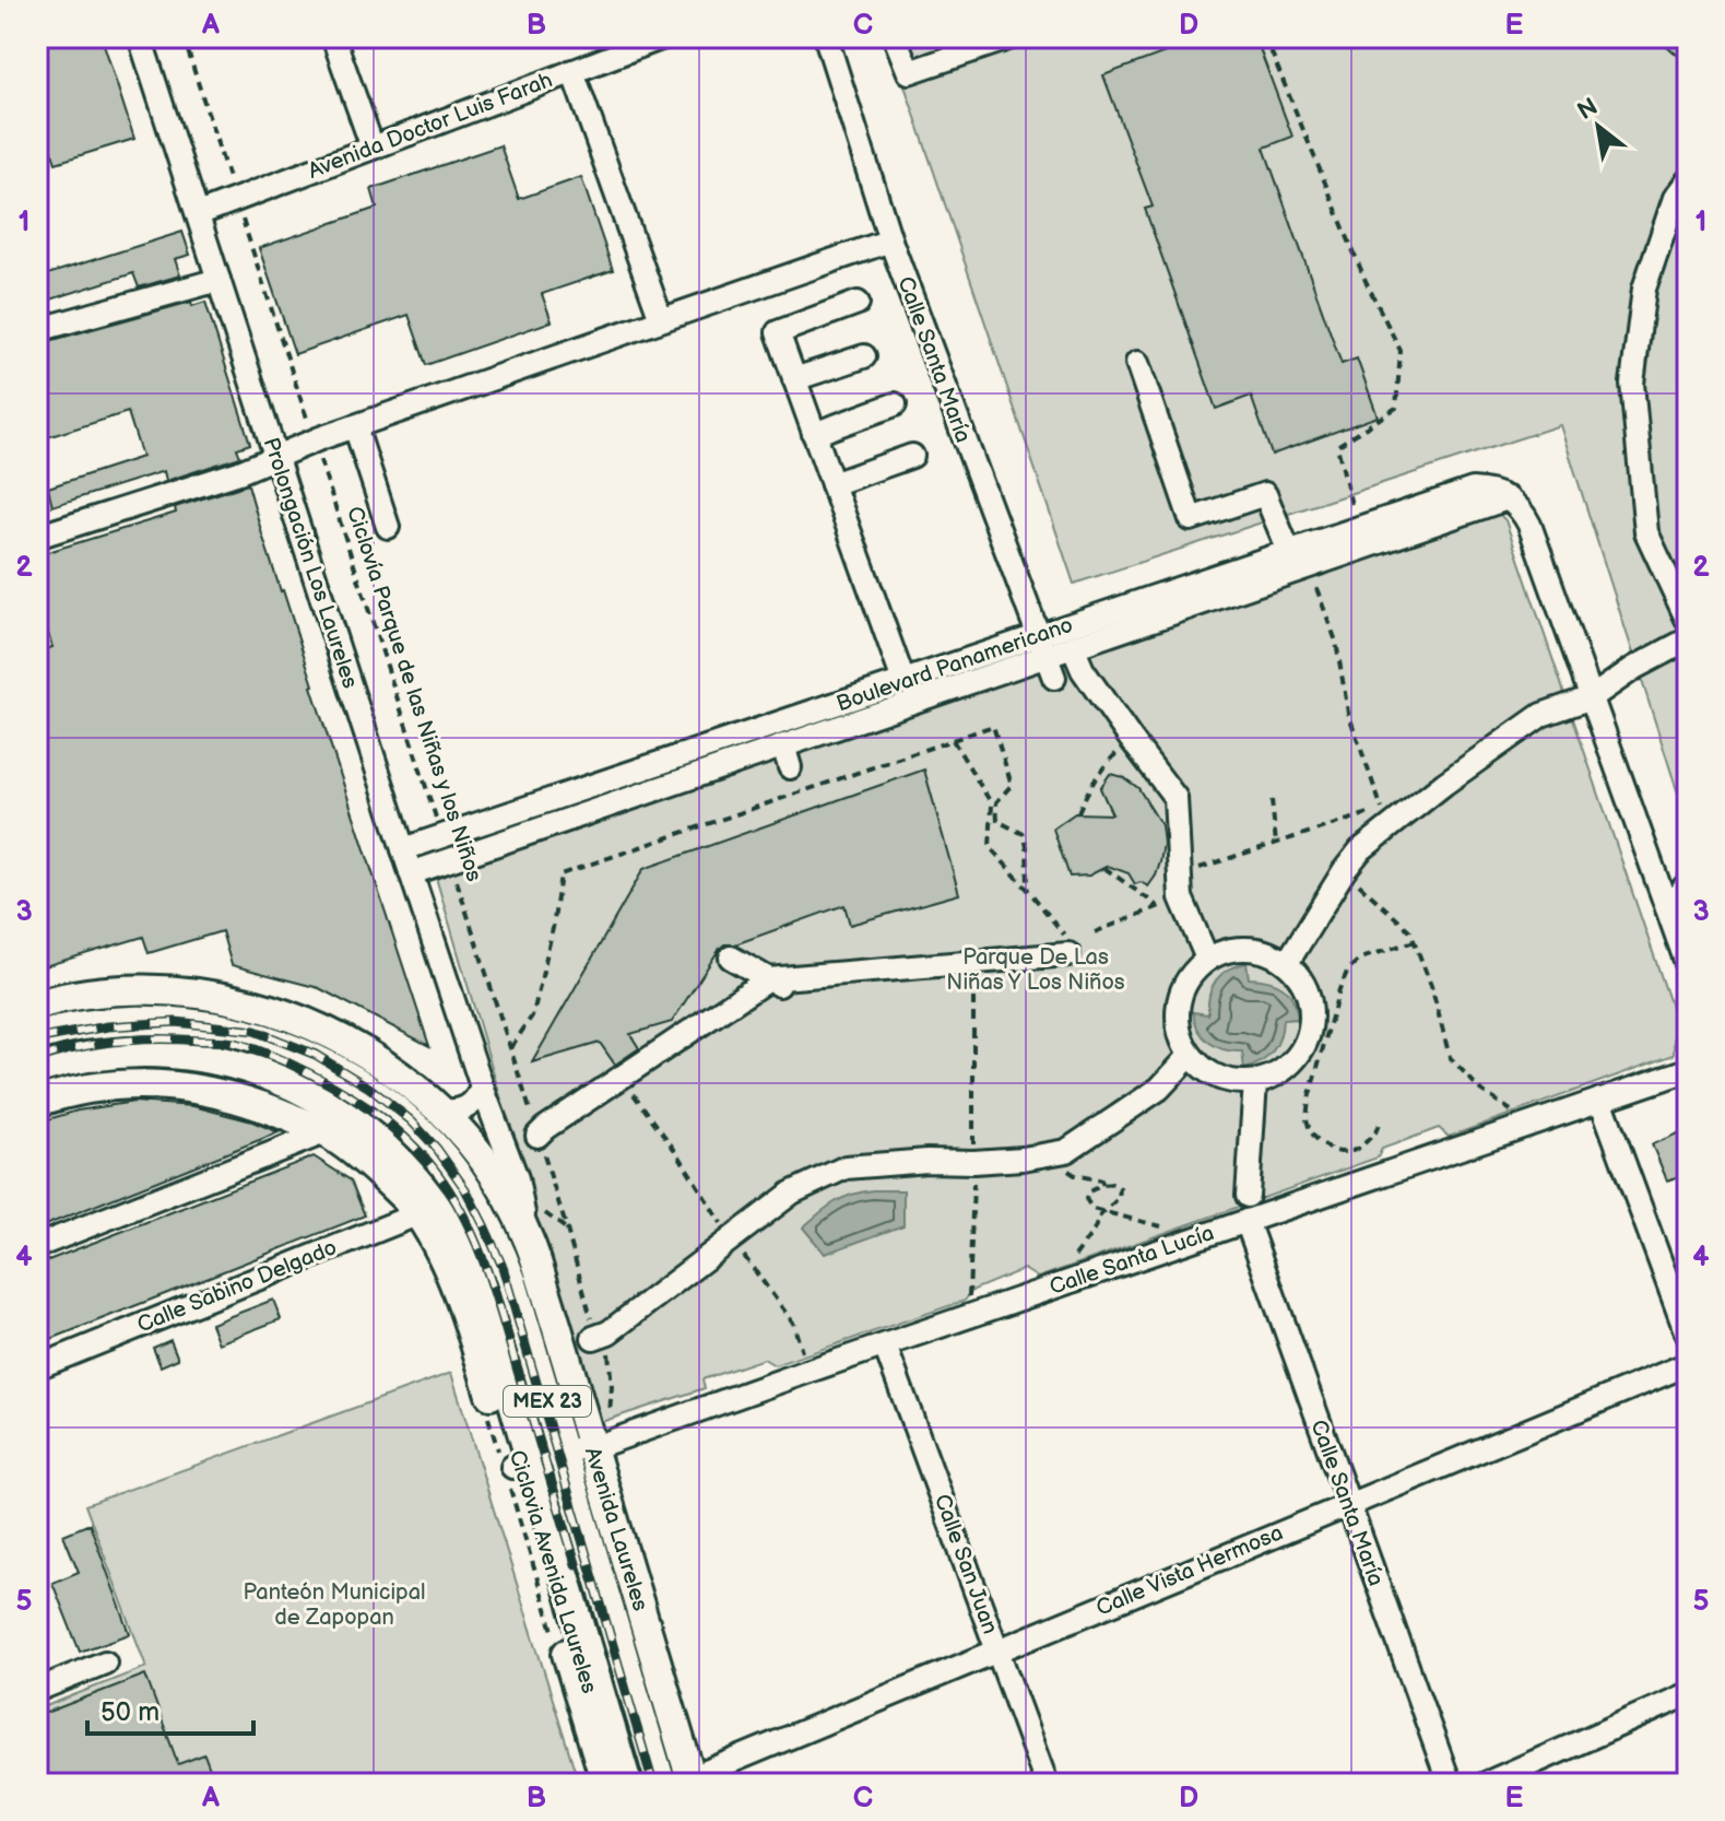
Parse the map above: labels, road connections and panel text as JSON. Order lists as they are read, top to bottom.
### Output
{
  "streets": {
    "main road": ["MEX 23", "Avenida Laureles"],
    "street": [
      "Avenida Doctor Luis Farah",
      "Calle Santa María",
      "Prolongación Los Laureles",
      "Boulevard Panamericano",
      "Calle Santa Lucía",
      "Calle Sabino Delgado",
      "Calle San Juan",
      "Calle Vista Hermosa"
    ],
    "path": ["Ciclovía Parque de las Niñas y los Niños", "Ciclovia Avenida Laureles"]
  },
  "crossings": [
    ["Avenida Doctor Luis Farah", "Prolongación Los Laureles"],
    ["Avenida Doctor Luis Farah", "Ciclovía Parque de las Niñas y los Niños"],
    ["Calle Santa María", "Boulevard Panamericano"],
    ["Calle Santa María", "Calle Santa Lucía"],
    ["Calle Santa María", "Calle Vista Hermosa"],
    ["Prolongación Los Laureles", "Boulevard Panamericano"],
    ["Prolongación Los Laureles", "Avenida Laureles"],
    ["Boulevard Panamericano", "Ciclovía Parque de las Niñas y los Niños"],
    ["Calle Santa Lucía", "MEX 23"],
    ["Calle Santa Lucía", "Avenida Laureles"],
    ["Calle Santa Lucía", "Calle San Juan"],
    ["Calle Santa Lucía", "Ciclovia Avenida Laureles"],
    ["Calle Sabino Delgado", "MEX 23"],
    ["MEX 23", "Ciclovia Avenida Laureles"],
    ["Avenida Laureles", "Calle Vista Hermosa"],
    ["Calle San Juan", "Calle Vista Hermosa"]
  ],
  "parks": ["Parque De Las Niñas Y Los Niños", "Panteón Municipal de Zapopan"],
  "scale_bar": "50 m",
  "north": "top left",
  "grid": {
    "columns": [
      "A",
      "B",
      "C",
      "D",
      "E"
    ],
    "rows": [
      "1",
      "2",
      "3",
      "4",
      "5"
    ]
  }
}
